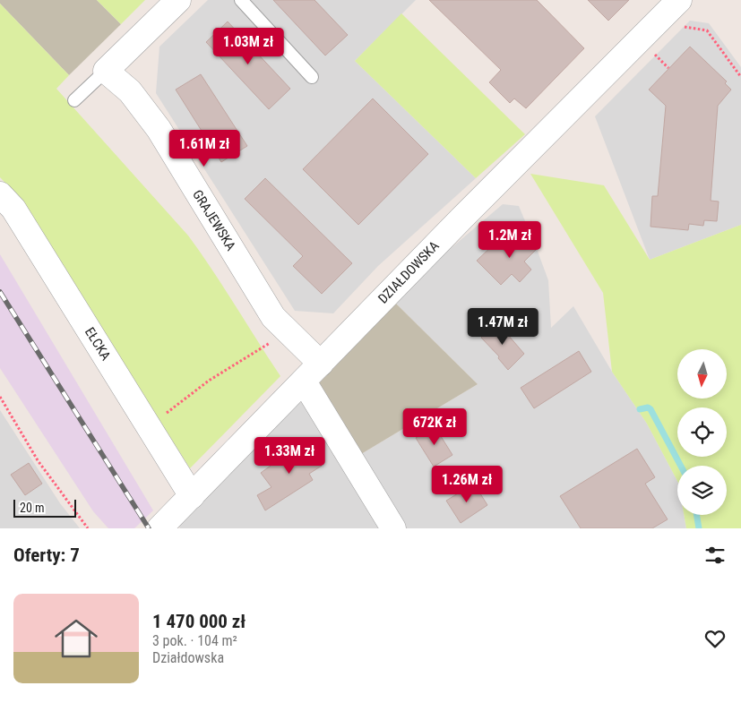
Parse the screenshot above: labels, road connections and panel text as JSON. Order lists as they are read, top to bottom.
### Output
{
  "streets": {
    "street": ["GRAJEWSKA", "DZIAŁDOWSKA", "EŁCKA"]
  },
  "crossings": [
    ["GRAJEWSKA", "DZIAŁDOWSKA"],
    ["DZIAŁDOWSKA", "EŁCKA"]
  ],
  "scale_bar": "20 m",
  "north": "bottom",
  "page": {
    "price": [
      "1.03M zł",
      "1.61M zł",
      "1.2M zł",
      "1.47M zł",
      "672K zł",
      "1.33M zł",
      "1.26M zł"
    ],
    "scale": "20 m",
    "heading": "Oferty: 7",
    "list": [
      {
        "name": "1 470 000 zł",
        "note": "3 pok. · 104 m² · Działdowska"
      }
    ]
  }
}
